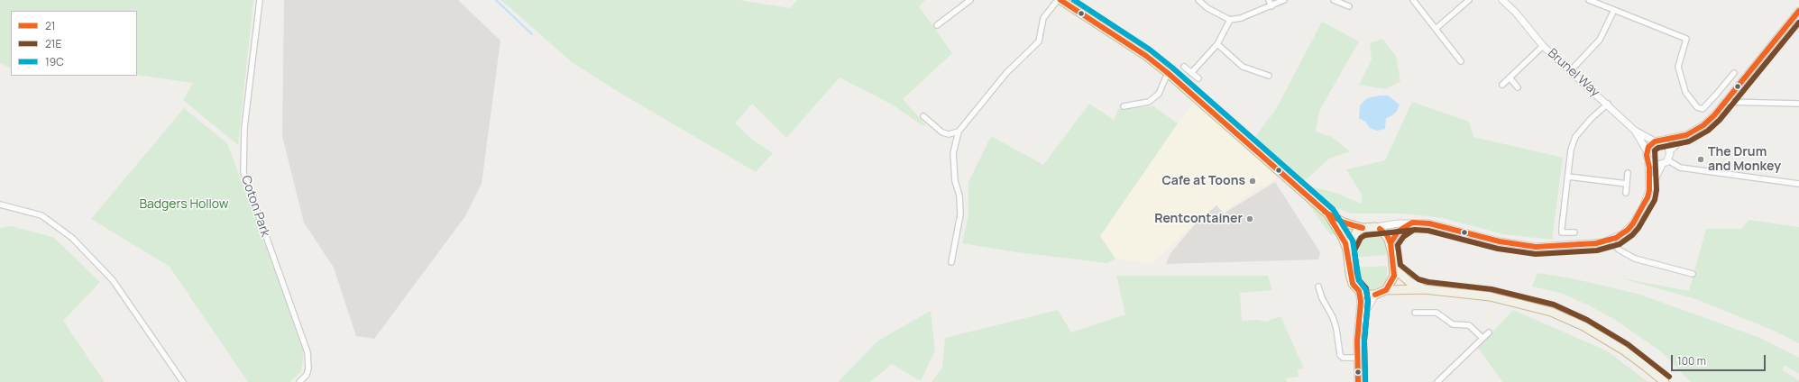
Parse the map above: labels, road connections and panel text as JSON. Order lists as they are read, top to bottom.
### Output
{
  "streets": {
    "street": ["Brunel Way", "Coton Park"]
  },
  "parks": ["Badgers Hollow"],
  "places": ["The Drum and Monkey", "Cafe at Toons", "Rentcontainer"],
  "lines": ["transit line 21", "transit line 19C", "transit line 21E"],
  "legend": ["21", "21E", "19C"],
  "scale_bar": "100 m"
}
